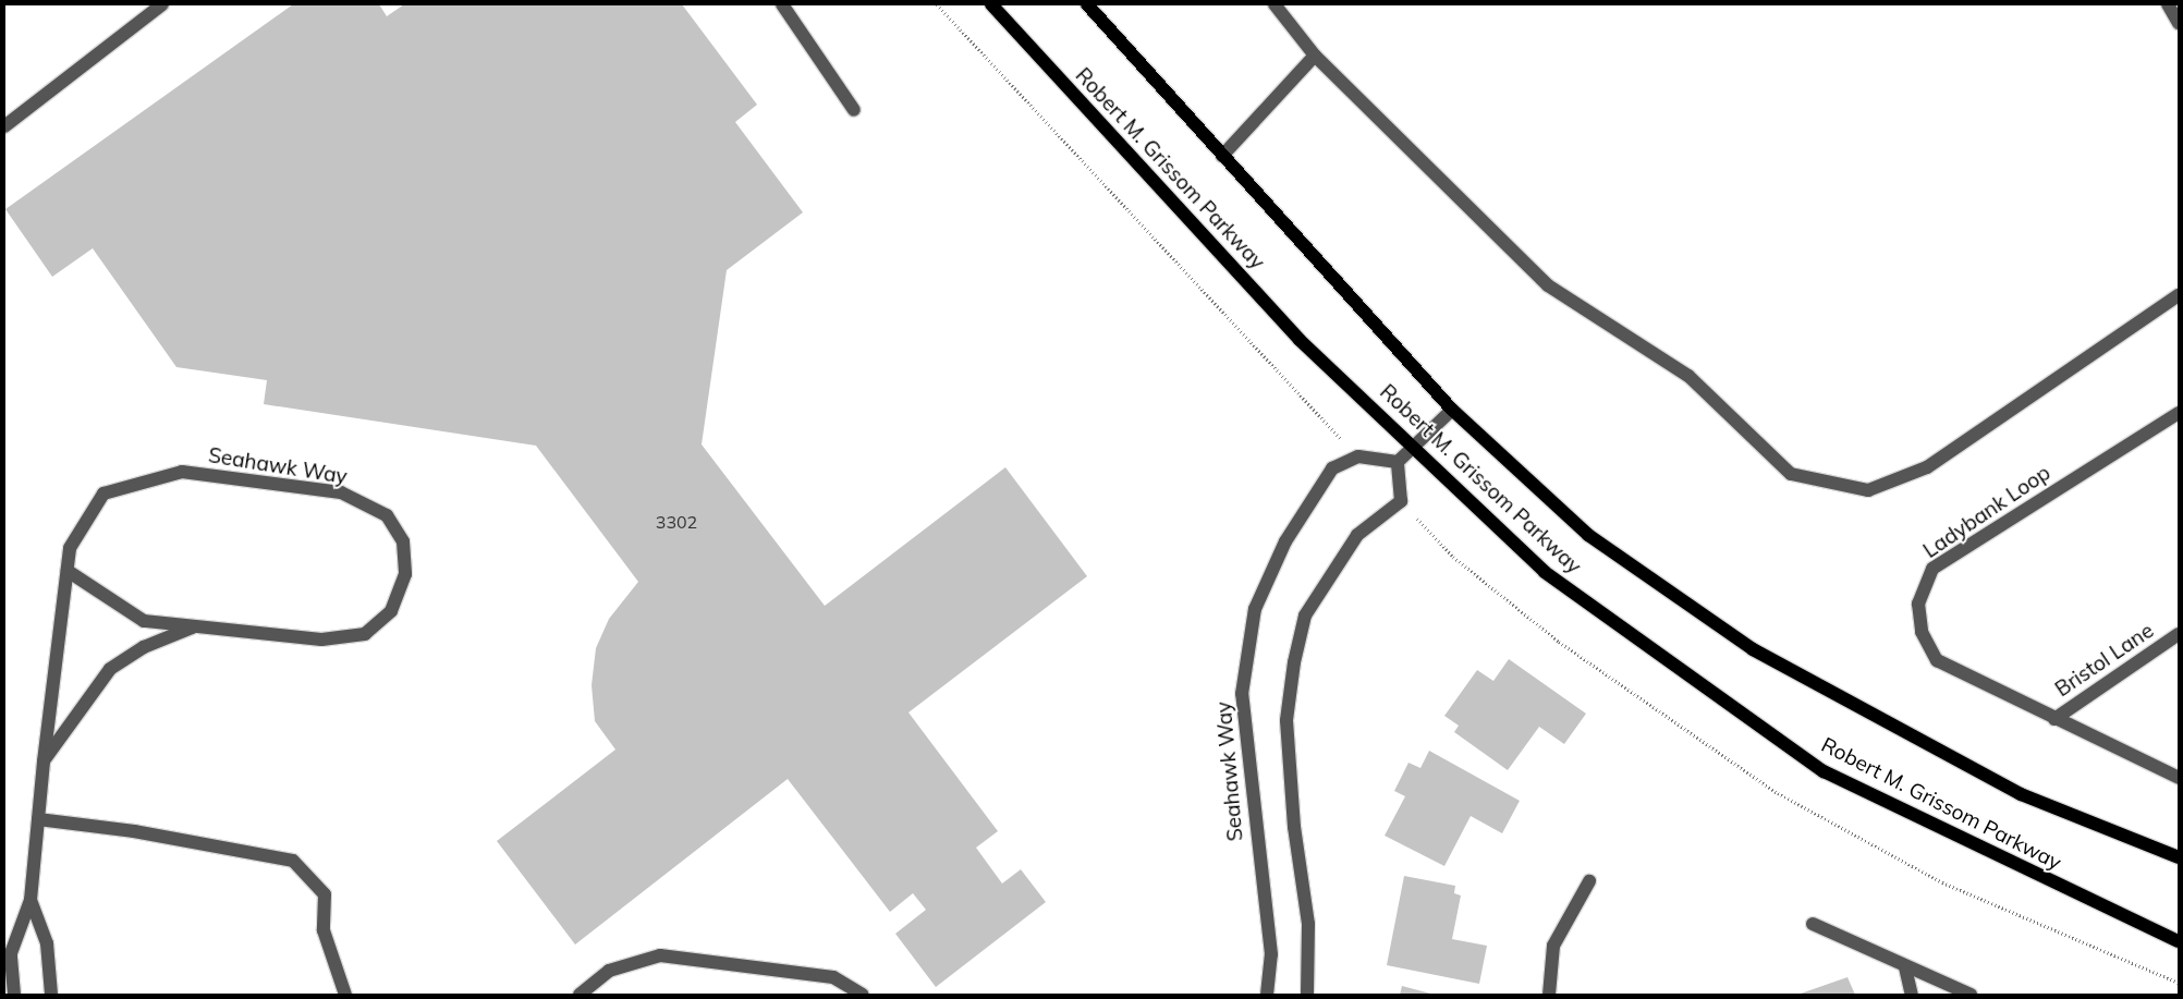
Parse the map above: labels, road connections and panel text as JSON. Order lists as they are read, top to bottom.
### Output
{
  "streets": {
    "main road": ["Robert M. Grissom Parkway"],
    "street": ["Seahawk Way", "Ladybank Loop", "Bristol Lane"]
  },
  "crossings": [
    ["Ladybank Loop", "Bristol Lane"]
  ],
  "house_numbers": ["3302"]
}
